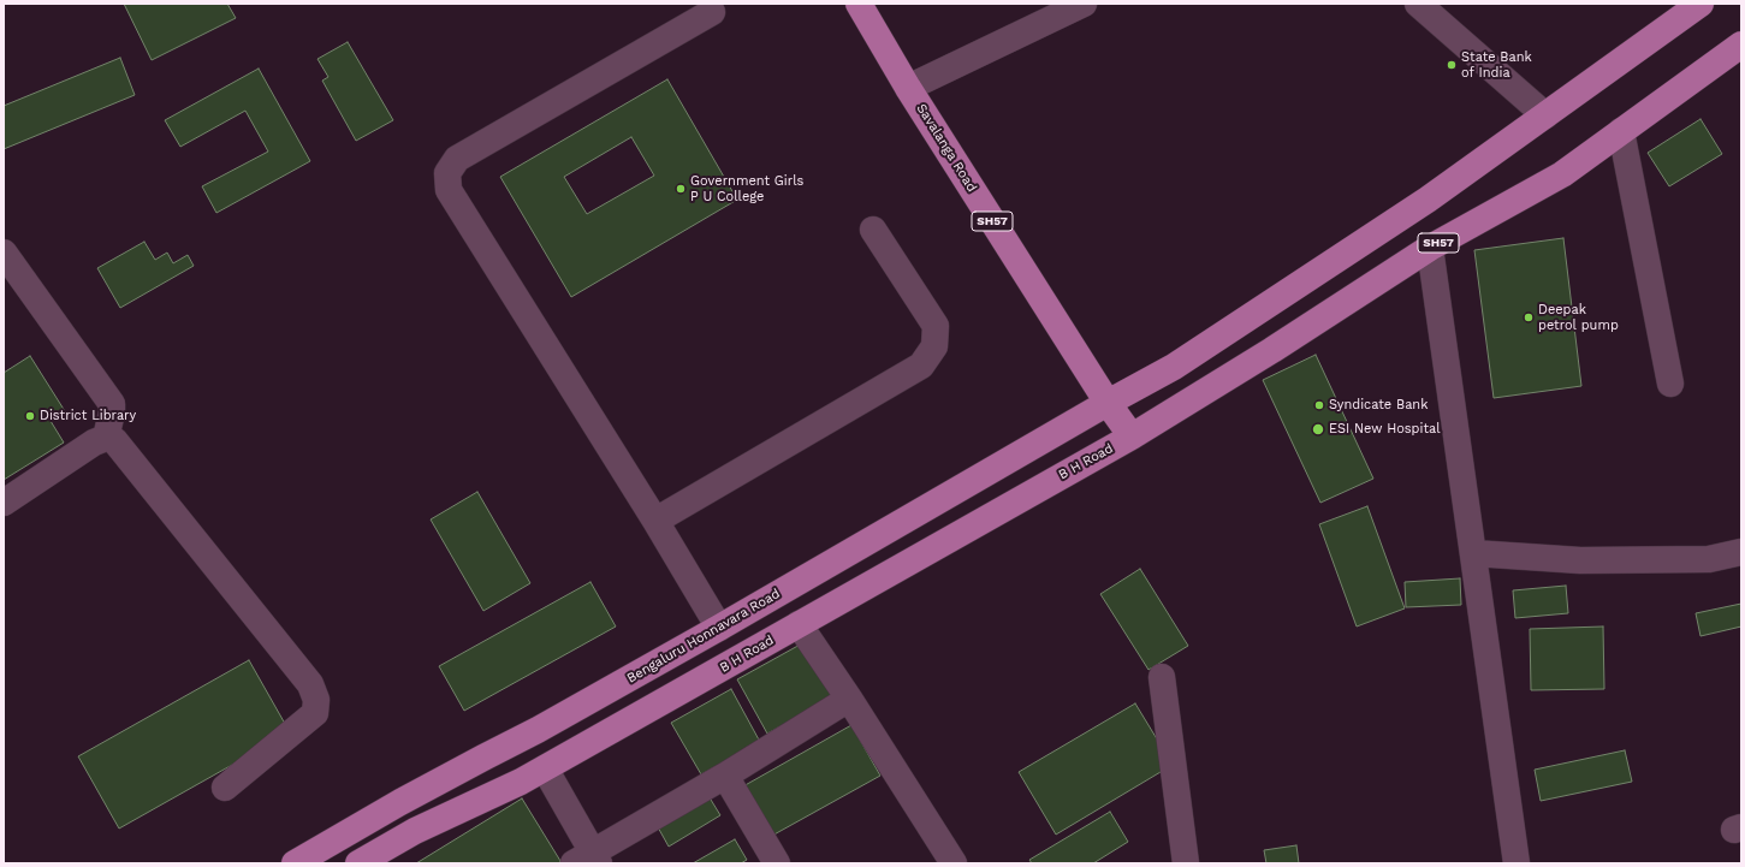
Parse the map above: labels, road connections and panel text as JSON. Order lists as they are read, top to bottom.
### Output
{
  "streets": {
    "main road": [
      "Savalanga Road",
      "SH57",
      "B H Road",
      "Bengaluru Honnavara Road"
    ]
  },
  "crossings": [
    ["Savalanga Road", "SH57"],
    ["Savalanga Road", "B H Road"],
    ["Savalanga Road", "Bengaluru Honnavara Road"],
    ["SH57", "B H Road"]
  ],
  "places": [
    "State Bank of India",
    "Government Girls P U College",
    "Deepak petrol pump",
    "Syndicate Bank",
    "District Library",
    "ESI New Hospital"
  ]
}
